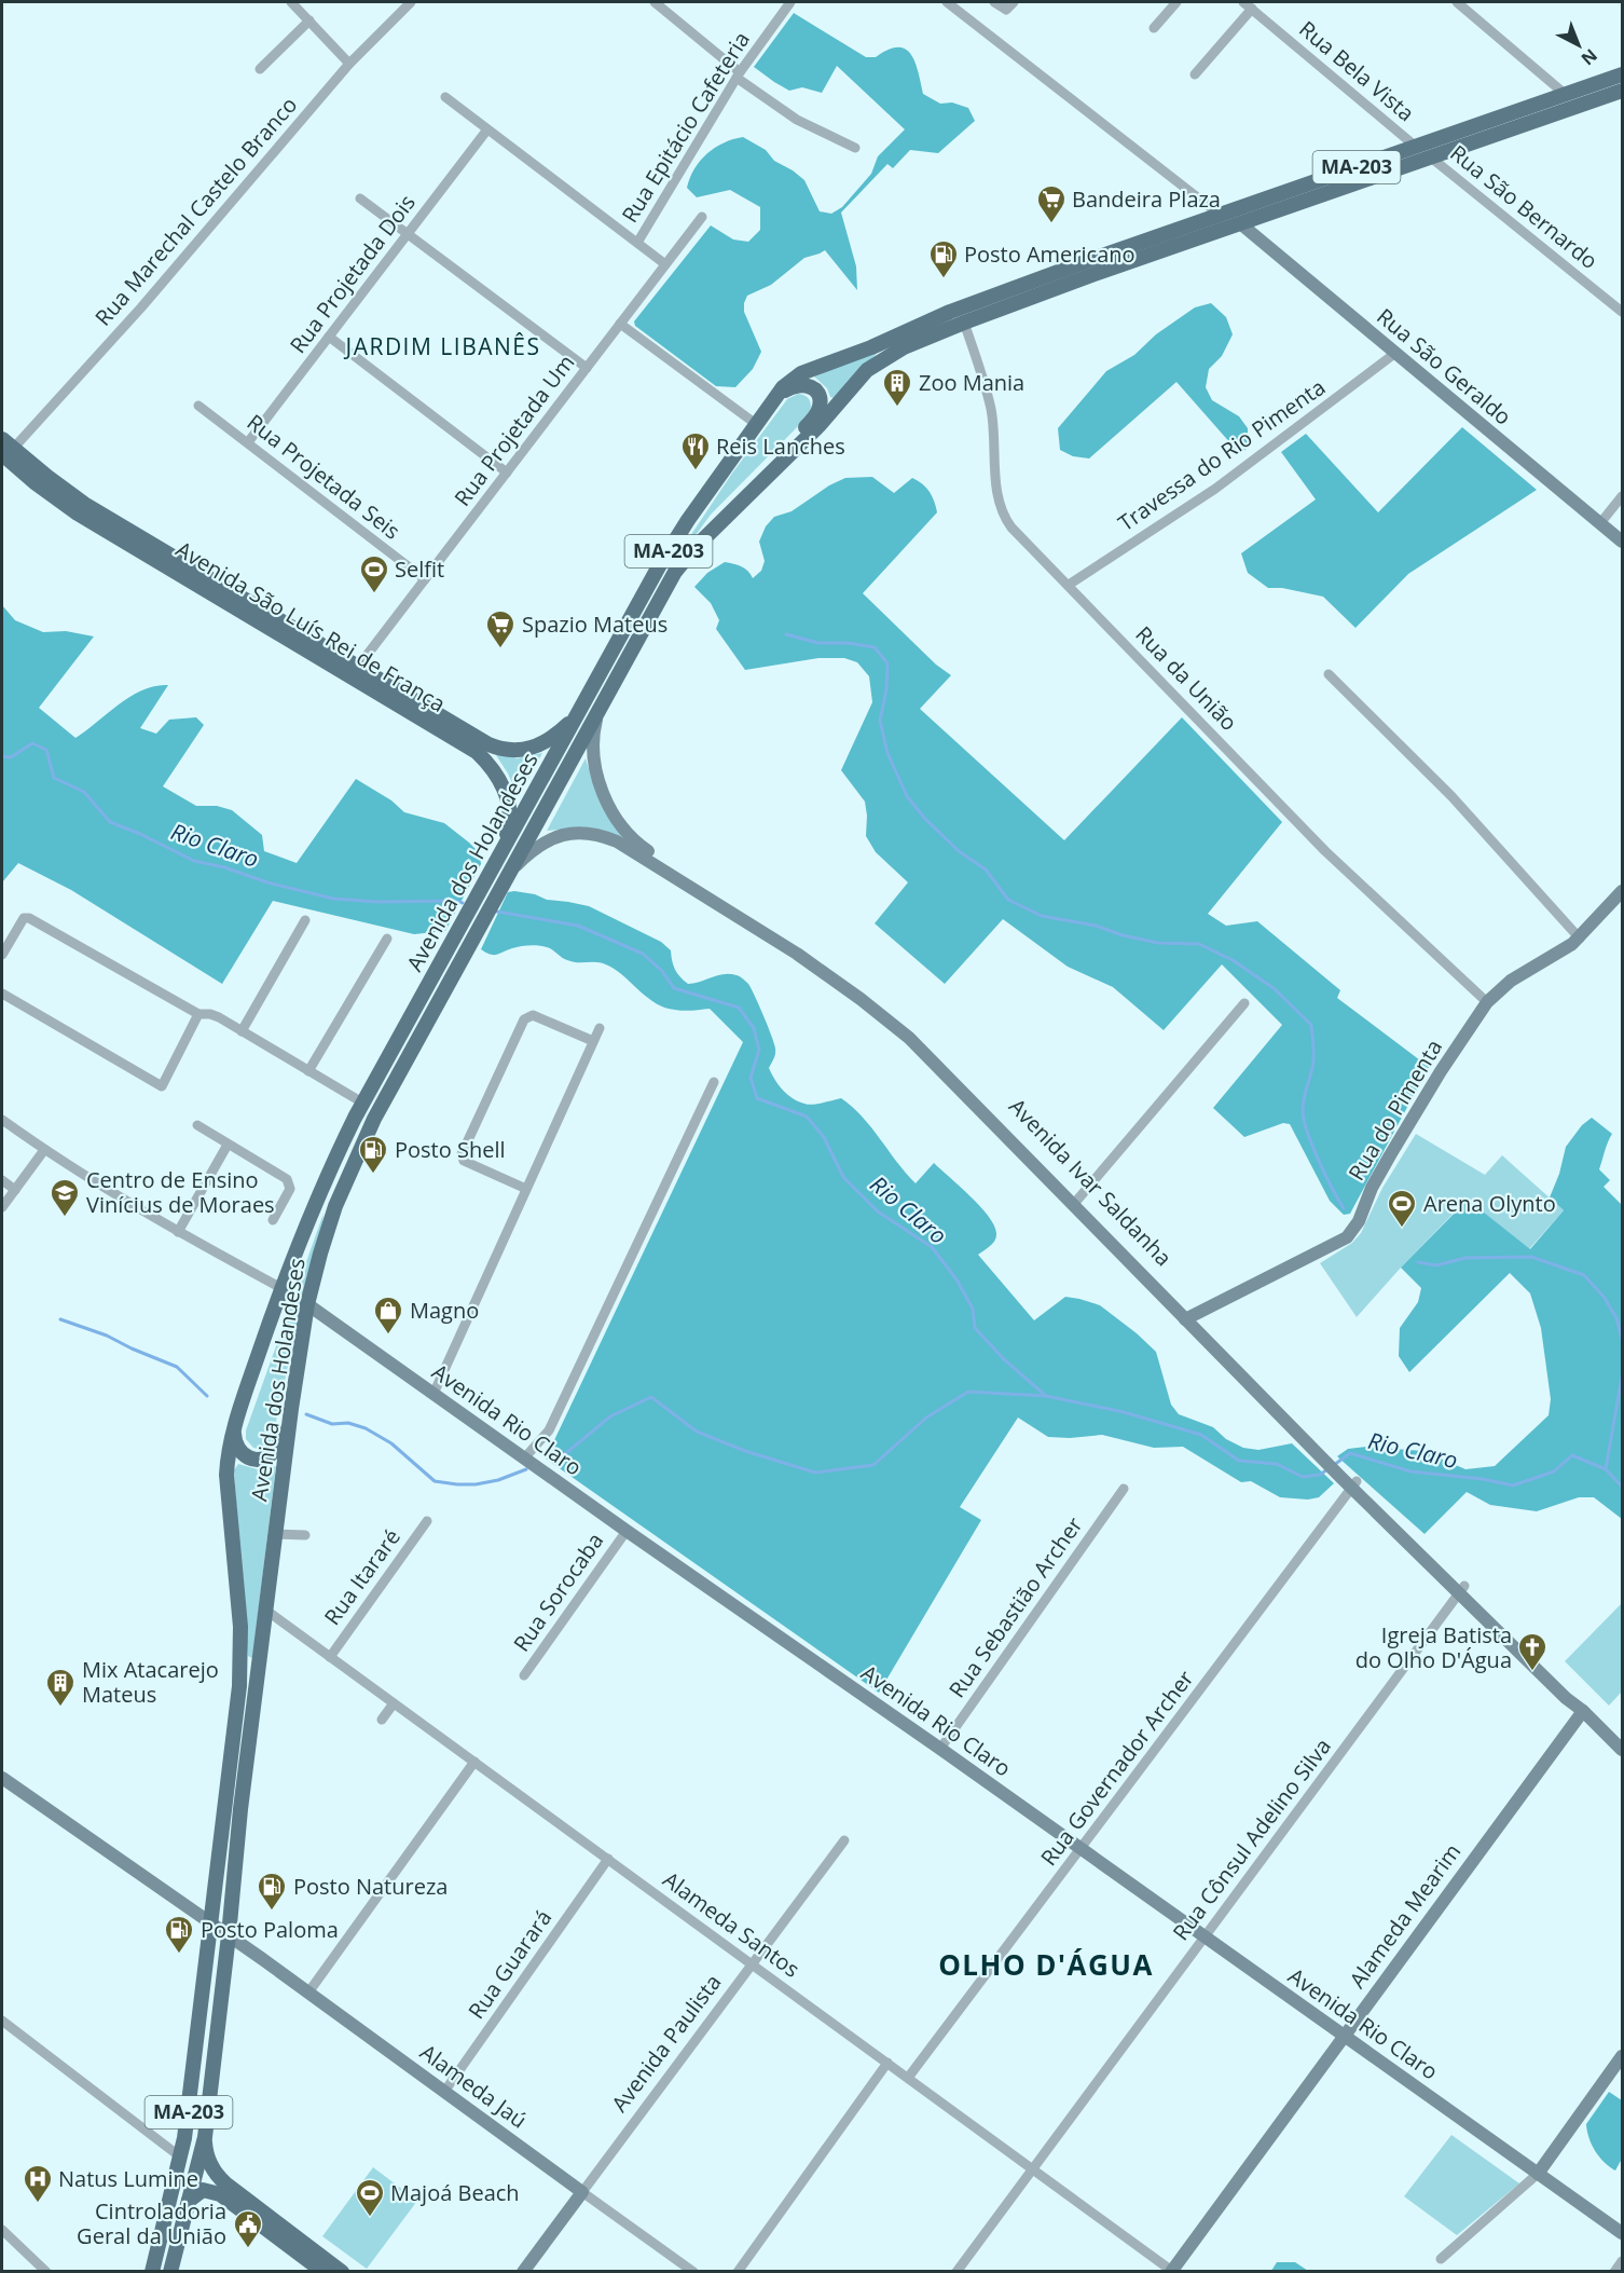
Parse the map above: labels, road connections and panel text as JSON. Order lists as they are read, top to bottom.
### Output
{
  "streets": {
    "main road": ["MA-203", "Avenida São Luís Rei de França", "Avenida dos Holandeses"],
    "street": [
      "Rua Bela Vista",
      "Rua Epitácio Cafeteria",
      "Rua São Bernardo",
      "Rua Marechal Castelo Branco",
      "Rua Projetada Dois",
      "Rua São Geraldo",
      "Rua Projetada Um",
      "Travessa do Rio Pimenta",
      "Rua Projetada Seis",
      "Rua da União",
      "Rua do Pimenta",
      "Avenida Ivar Saldanha",
      "Avenida Rio Claro",
      "Rua Itararé",
      "Rua Sorocaba",
      "Rua Sebastião Archer",
      "Rua Governador Archer",
      "Rua Cônsul Adelino Silva",
      "Alameda Mearim",
      "Alameda Santos",
      "Rua Guarará",
      "Avenida Paulista",
      "Alameda Jaú"
    ]
  },
  "crossings": [
    ["Rua Bela Vista", "Avenida dos Holandeses"],
    ["Rua São Bernardo", "Avenida dos Holandeses"],
    ["Rua Marechal Castelo Branco", "Avenida São Luís Rei de França"],
    ["Rua Projetada Dois", "Rua Projetada Seis"],
    ["Rua São Geraldo", "Travessa do Rio Pimenta"],
    ["Rua São Geraldo", "Avenida dos Holandeses"],
    ["Rua Projetada Um", "Rua Projetada Seis"],
    ["Rua Projetada Um", "Avenida São Luís Rei de França"],
    ["Travessa do Rio Pimenta", "Rua da União"],
    ["Avenida São Luís Rei de França", "Avenida dos Holandeses"],
    ["Rua da União", "Avenida dos Holandeses"],
    ["Rua da União", "Rua do Pimenta"],
    ["Avenida dos Holandeses", "Avenida Ivar Saldanha"],
    ["Avenida dos Holandeses", "Avenida Rio Claro"],
    ["Avenida dos Holandeses", "Alameda Santos"],
    ["Avenida dos Holandeses", "Alameda Jaú"],
    ["Rua do Pimenta", "Avenida Ivar Saldanha"],
    ["Avenida Ivar Saldanha", "Rua Governador Archer"],
    ["Avenida Ivar Saldanha", "Rua Cônsul Adelino Silva"],
    ["Avenida Ivar Saldanha", "Alameda Mearim"],
    ["Avenida Rio Claro", "Rua Sorocaba"],
    ["Avenida Rio Claro", "Rua Sebastião Archer"],
    ["Avenida Rio Claro", "Rua Governador Archer"],
    ["Avenida Rio Claro", "Rua Cônsul Adelino Silva"],
    ["Avenida Rio Claro", "Alameda Mearim"],
    ["Rua Itararé", "Alameda Santos"],
    ["Rua Governador Archer", "Alameda Santos"],
    ["Rua Cônsul Adelino Silva", "Alameda Santos"],
    ["Alameda Mearim", "Alameda Santos"],
    ["Alameda Santos", "Rua Guarará"],
    ["Alameda Santos", "Avenida Paulista"],
    ["Rua Guarará", "Alameda Jaú"],
    ["Avenida Paulista", "Alameda Jaú"]
  ],
  "districts": ["JARDIM LIBANÊS", "OLHO D'ÁGUA"],
  "water": ["Rio Claro"],
  "places": {
    "supermarket": ["Bandeira Plaza", "Spazio Mateus"],
    "fuel station": [
      "Posto Americano",
      "Posto Shell",
      "Posto Natureza",
      "Posto Paloma"
    ],
    "building": ["Zoo Mania", "Mix Atacarejo Mateus"],
    "restaurant": ["Reis Lanches"],
    "sports": ["Selfit", "Arena Olynto", "Majoá Beach"],
    "school or university": ["Centro de Ensino Vinícius de Moraes"],
    "shop": ["Magno"],
    "church": ["Igreja Batista do Olho D'Água"],
    "hospital": ["Natus Lumine"],
    "public building": ["Cintroladoria Geral da União"]
  },
  "north": "bottom right"
}
